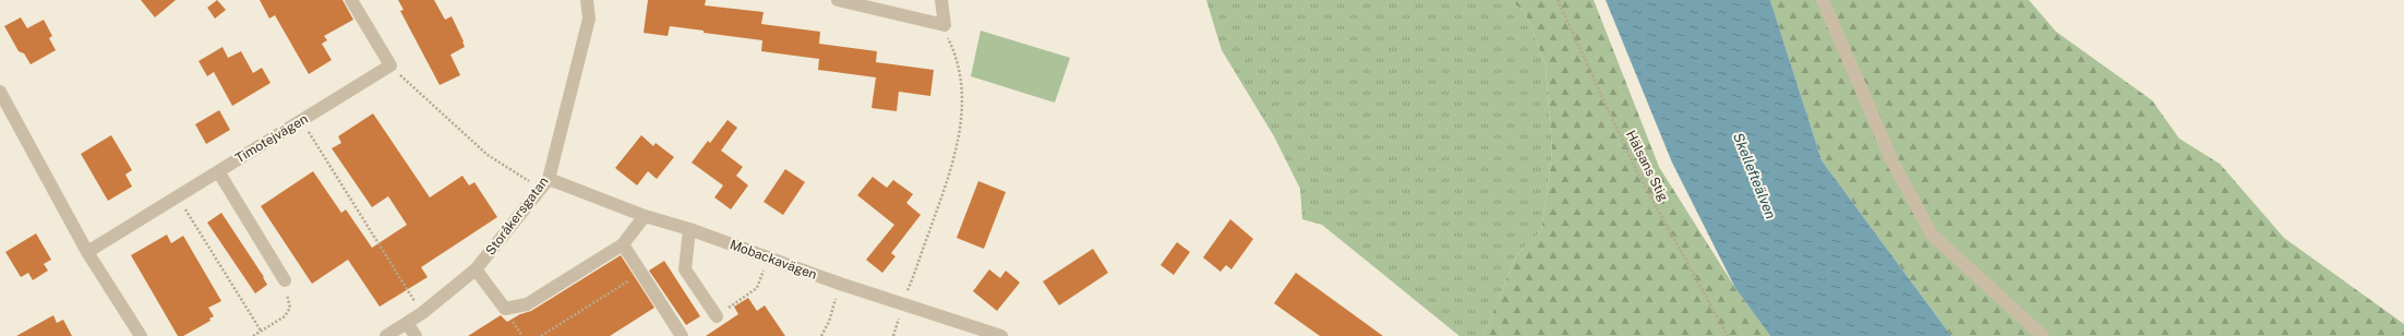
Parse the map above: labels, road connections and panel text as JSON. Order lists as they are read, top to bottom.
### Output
{
  "streets": {
    "street": ["Timotejvägen", "Storåkersgatan", "Mobackavägen"],
    "path": ["Hälsans Stig"]
  },
  "crossings": [
    ["Storåkersgatan", "Mobackavägen"]
  ],
  "water": ["Skellefteälven"]
}
